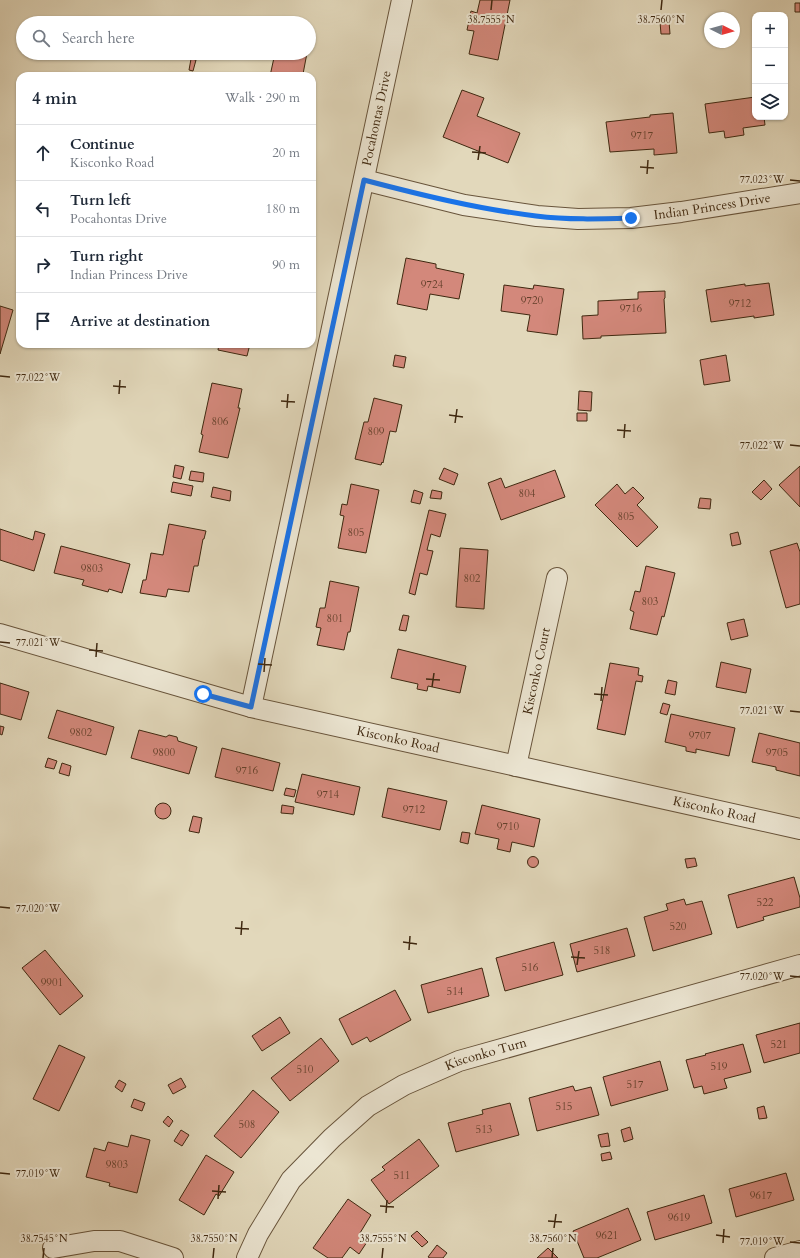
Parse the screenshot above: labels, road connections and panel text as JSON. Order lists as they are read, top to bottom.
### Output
{
  "streets": {
    "street": [
      "Pocahontas Drive",
      "Indian Princess Drive",
      "Kisconko Court",
      "Kisconko Road",
      "Kisconko Turn"
    ]
  },
  "crossings": [
    ["Pocahontas Drive", "Indian Princess Drive"],
    ["Pocahontas Drive", "Kisconko Road"],
    ["Kisconko Court", "Kisconko Road"]
  ],
  "house_numbers": [
    "9717",
    "9724",
    "9720",
    "9712",
    "9716",
    "806",
    "809",
    "804",
    "805",
    "805",
    "9803",
    "802",
    "803",
    "801",
    "9802",
    "9707",
    "9800",
    "9705",
    "9716",
    "9714",
    "9712",
    "9710",
    "522",
    "520",
    "518",
    "516",
    "9901",
    "514",
    "521",
    "519",
    "510",
    "517",
    "515",
    "508",
    "513",
    "9803",
    "511",
    "9617",
    "9619",
    "9621"
  ],
  "north": "right",
  "page": {
    "map_buttons": ["+", "−"],
    "search": "Search here",
    "heading": ["4 min", "Walk · 290 m"],
    "list": [
      ["Continue", "Kisconko Road", "20 m"],
      ["Turn left", "Pocahontas Drive", "180 m"],
      ["Turn right", "Indian Princess Drive", "90 m"],
      "Arrive at destination"
    ]
  },
  "coordinates": [
    "38.7555°N",
    "38.7560°N",
    "77.023°W",
    "77.022°W",
    "77.021°W",
    "77.020°W",
    "77.019°W",
    "38.7545°N",
    "38.7550°N"
  ]
}
